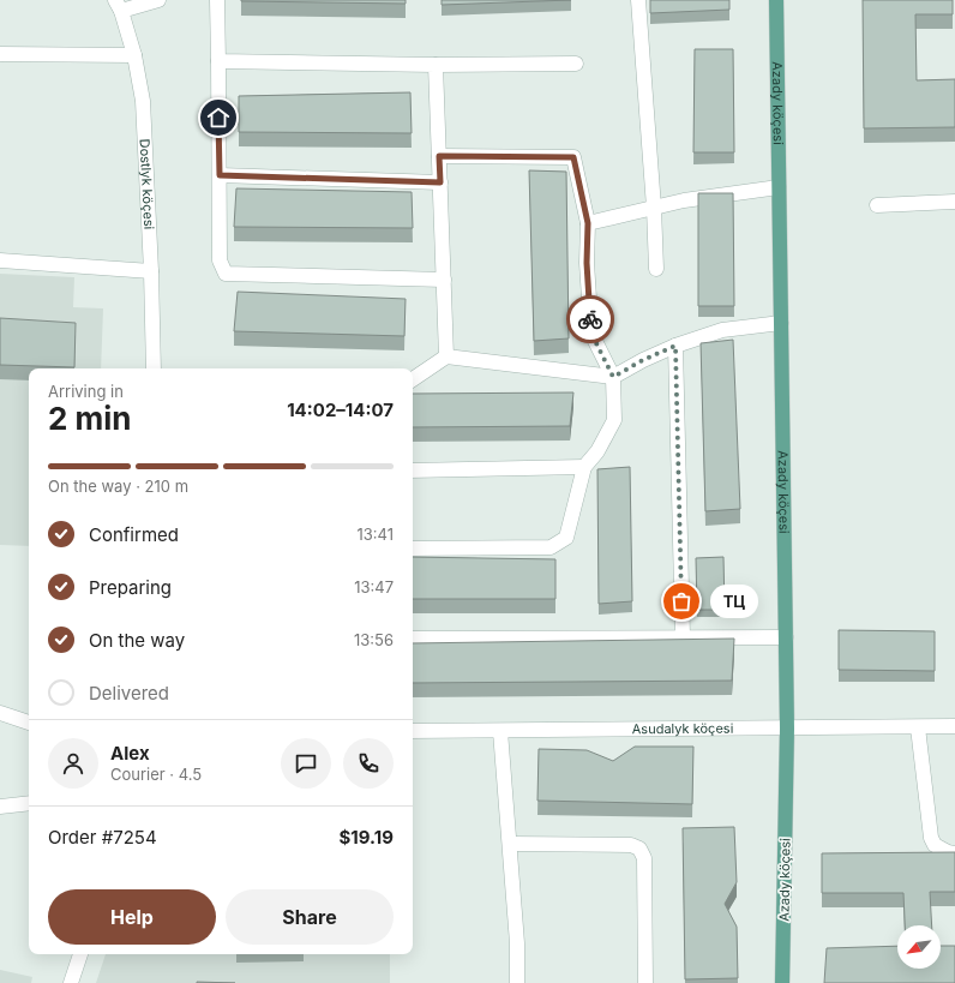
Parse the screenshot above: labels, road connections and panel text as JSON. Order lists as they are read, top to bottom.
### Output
{
  "streets": {
    "main road": ["Azady köçesi"],
    "street": ["Dostlyk köçesi", "Asudalyk köçesi"]
  },
  "crossings": [
    ["Azady köçesi", "Asudalyk köçesi"]
  ],
  "places": ["ТЦ"],
  "north": "bottom left",
  "page": {
    "heading": ["2 min", "Arriving in", "14:02–14:07"],
    "panel": [
      "Alex",
      "Courier · 4.5",
      "Order #7254",
      "$19.19"
    ],
    "bar": "On the way · 210 m",
    "list": [
      ["Confirmed", "13:41"],
      ["Preparing", "13:47"],
      ["On the way", "13:56"],
      "Delivered"
    ],
    "bubble": "ТЦ",
    "buttons": ["Help", "Share"]
  }
}
